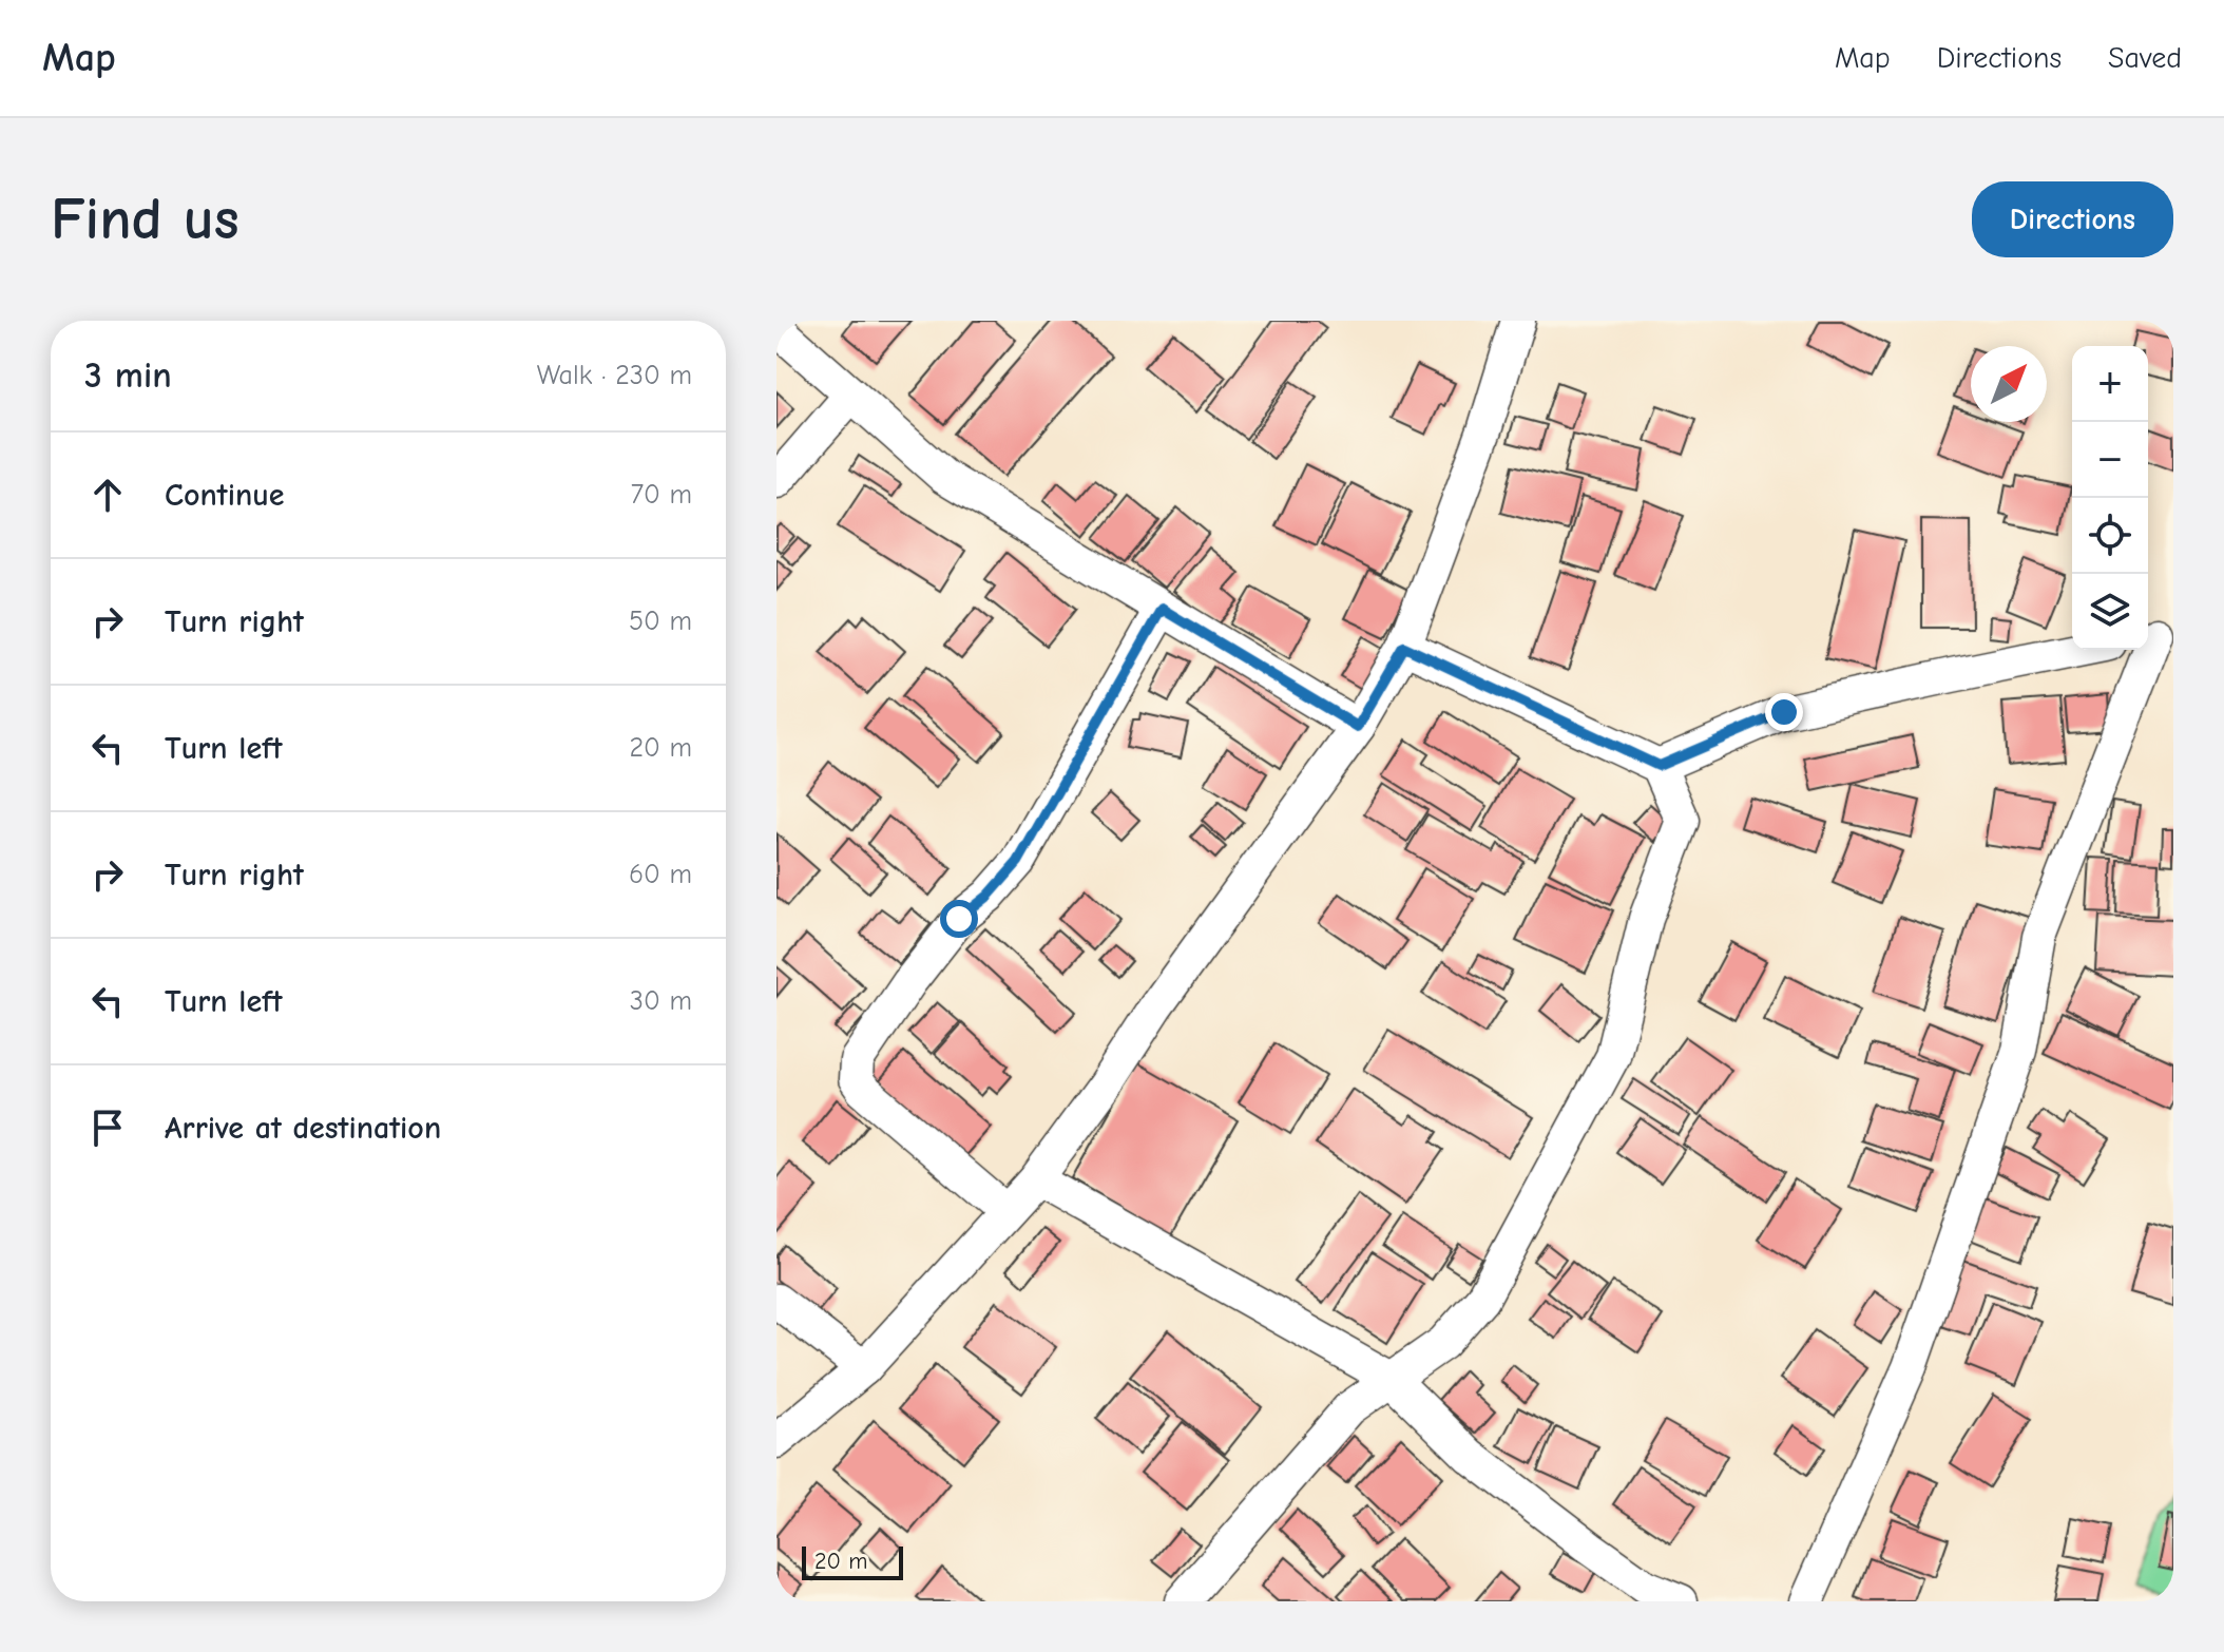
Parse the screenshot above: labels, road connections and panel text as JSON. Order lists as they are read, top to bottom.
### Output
{
  "scale_bar": "20 m",
  "north": "top right",
  "page": {
    "header": "Map",
    "nav": ["Map", "Directions", "Saved"],
    "buttons": "Directions",
    "title": "Find us",
    "heading": ["3 min", "Walk · 230 m"],
    "map_buttons": ["+", "−"],
    "list": [
      ["Continue", "70 m"],
      ["Turn right", "50 m"],
      ["Turn left", "20 m"],
      ["Turn right", "60 m"],
      ["Turn left", "30 m"],
      "Arrive at destination"
    ],
    "scale": "20 m"
  }
}
